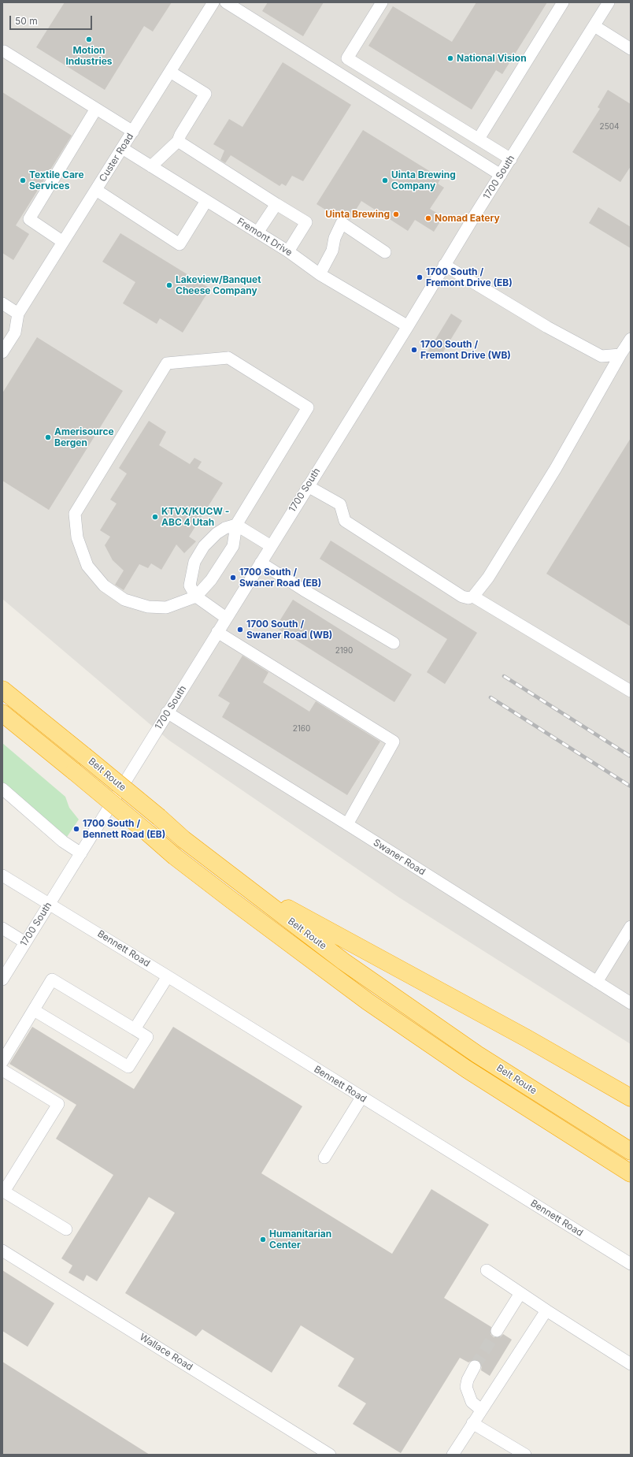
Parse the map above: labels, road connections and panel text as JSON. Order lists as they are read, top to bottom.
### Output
{
  "streets": {
    "highway": ["Belt Route"],
    "street": [
      "Custer Road",
      "1700 South",
      "Fremont Drive",
      "Swaner Road",
      "Bennett Road",
      "Wallace Road"
    ]
  },
  "crossings": [
    ["Custer Road", "Fremont Drive"],
    ["1700 South", "Fremont Drive"],
    ["1700 South", "Swaner Road"],
    ["1700 South", "Bennett Road"]
  ],
  "places": [
    "Motion Industries",
    "National Vision",
    "Textile Care Services",
    "Uinta Brewing Company",
    "Uinta Brewing",
    "Nomad Eatery",
    "1700 South / Fremont Drive (EB)",
    "Lakeview/Banquet Cheese Company",
    "1700 South / Fremont Drive (WB)",
    "Amerisource Bergen",
    "KTVX/KUCW - ABC 4 Utah",
    "1700 South / Swaner Road (EB)",
    "1700 South / Swaner Road (WB)",
    "1700 South / Bennett Road (EB)",
    "Humanitarian Center"
  ],
  "house_numbers": ["2504", "2190", "2160"],
  "scale_bar": "50 m"
}
